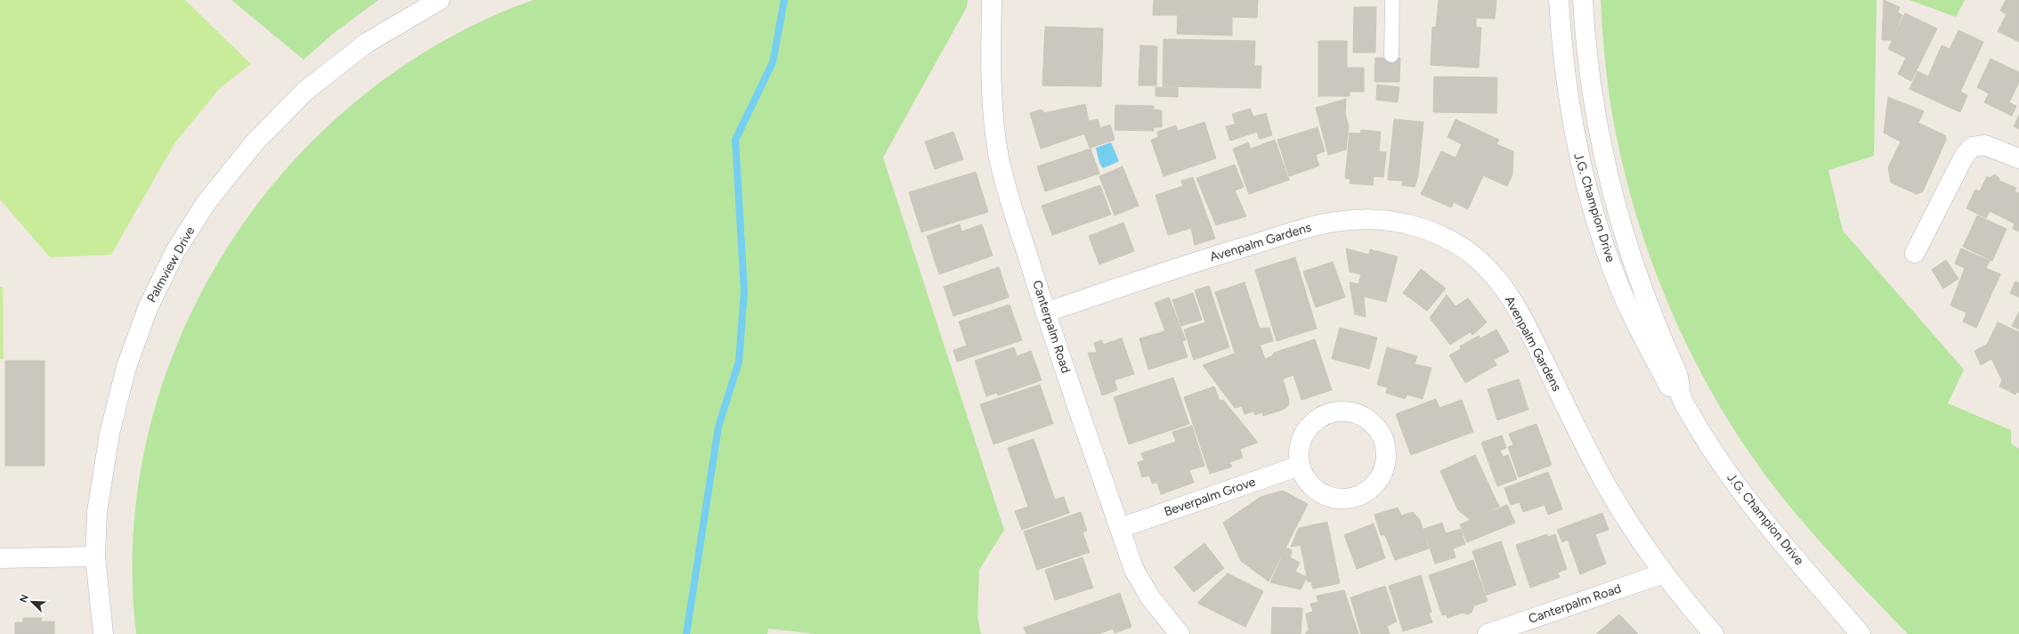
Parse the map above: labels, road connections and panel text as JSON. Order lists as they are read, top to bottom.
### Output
{
  "streets": {
    "street": [
      "J.G. Champion Drive",
      "Avenpalm Gardens",
      "Palmview Drive",
      "Canterpalm Road",
      "Beverpalm Grove"
    ]
  },
  "crossings": [
    ["Avenpalm Gardens", "Canterpalm Road"],
    ["Canterpalm Road", "Beverpalm Grove"]
  ],
  "north": "top left"
}
